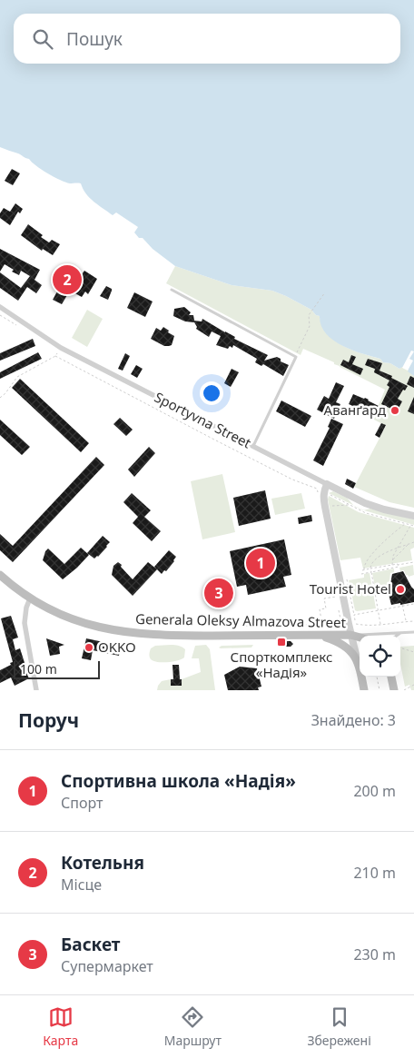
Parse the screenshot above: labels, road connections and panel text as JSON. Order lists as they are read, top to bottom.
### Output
{
  "streets": {
    "main road": ["Generala Oleksy Almazova Street"],
    "street": ["Sportyvna Street"]
  },
  "places": {
    "other": ["Аванґард", "Tourist Hotel", "OKKO"],
    "transit": ["Спорткомплекс «Надія»"]
  },
  "scale_bar": "100 m",
  "page": {
    "search": "Пошук",
    "pins": ["2", "1", "3"],
    "scale": "100 m",
    "heading": ["Поруч", "Знайдено: 3"],
    "list": [
      {
        "mark": "1",
        "name": "Спортивна школа «Надія»",
        "note": "Спорт",
        "value": "200 m"
      },
      {
        "mark": "2",
        "name": "Котельня",
        "note": "Місце",
        "value": "210 m"
      },
      {
        "mark": "3",
        "name": "Баскет",
        "note": "Супермаркет",
        "value": "230 m"
      }
    ],
    "nav": ["Карта", "Маршрут", "Збережені"]
  }
}
